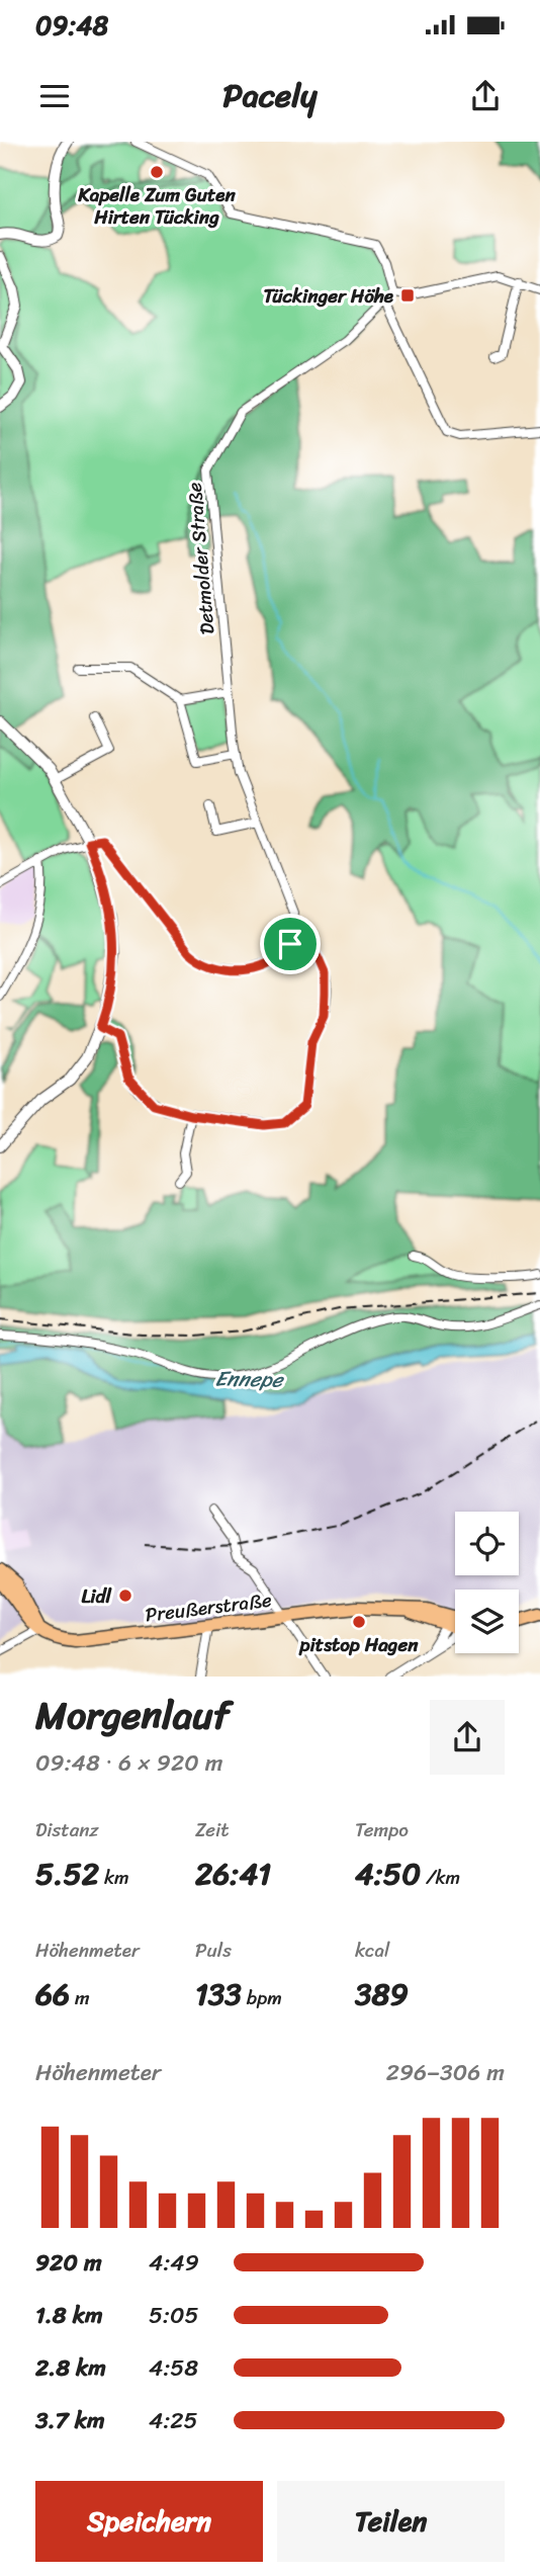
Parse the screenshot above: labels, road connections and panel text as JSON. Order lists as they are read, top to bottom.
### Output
{
  "streets": {
    "main road": ["Preußerstraße"],
    "street": ["Detmolder Straße"]
  },
  "water": ["Ennepe"],
  "places": {
    "other": ["Kapelle Zum Guten Hirten Tücking", "Lidl", "pitstop Hagen"],
    "transit": ["Tückinger Höhe"]
  },
  "page": {
    "status": "09:48",
    "header": "Pacely",
    "heading": ["Morgenlauf", "09:48 · 6 × 920 m"],
    "stats": [
      ["Distanz", "5.52 km"],
      ["Zeit", "26:41"],
      ["Tempo", "4:50 /km"],
      ["Höhenmeter", "66 m"],
      ["Puls", "133 bpm"],
      ["kcal", "389"]
    ],
    "chart": ["Höhenmeter", "296–306 m"],
    "list": [
      {
        "name": "920 m",
        "note": "4:49"
      },
      {
        "name": "1.8 km",
        "note": "5:05"
      },
      {
        "name": "2.8 km",
        "note": "4:58"
      },
      {
        "name": "3.7 km",
        "note": "4:25"
      }
    ],
    "buttons": ["Speichern", "Teilen"]
  }
}
